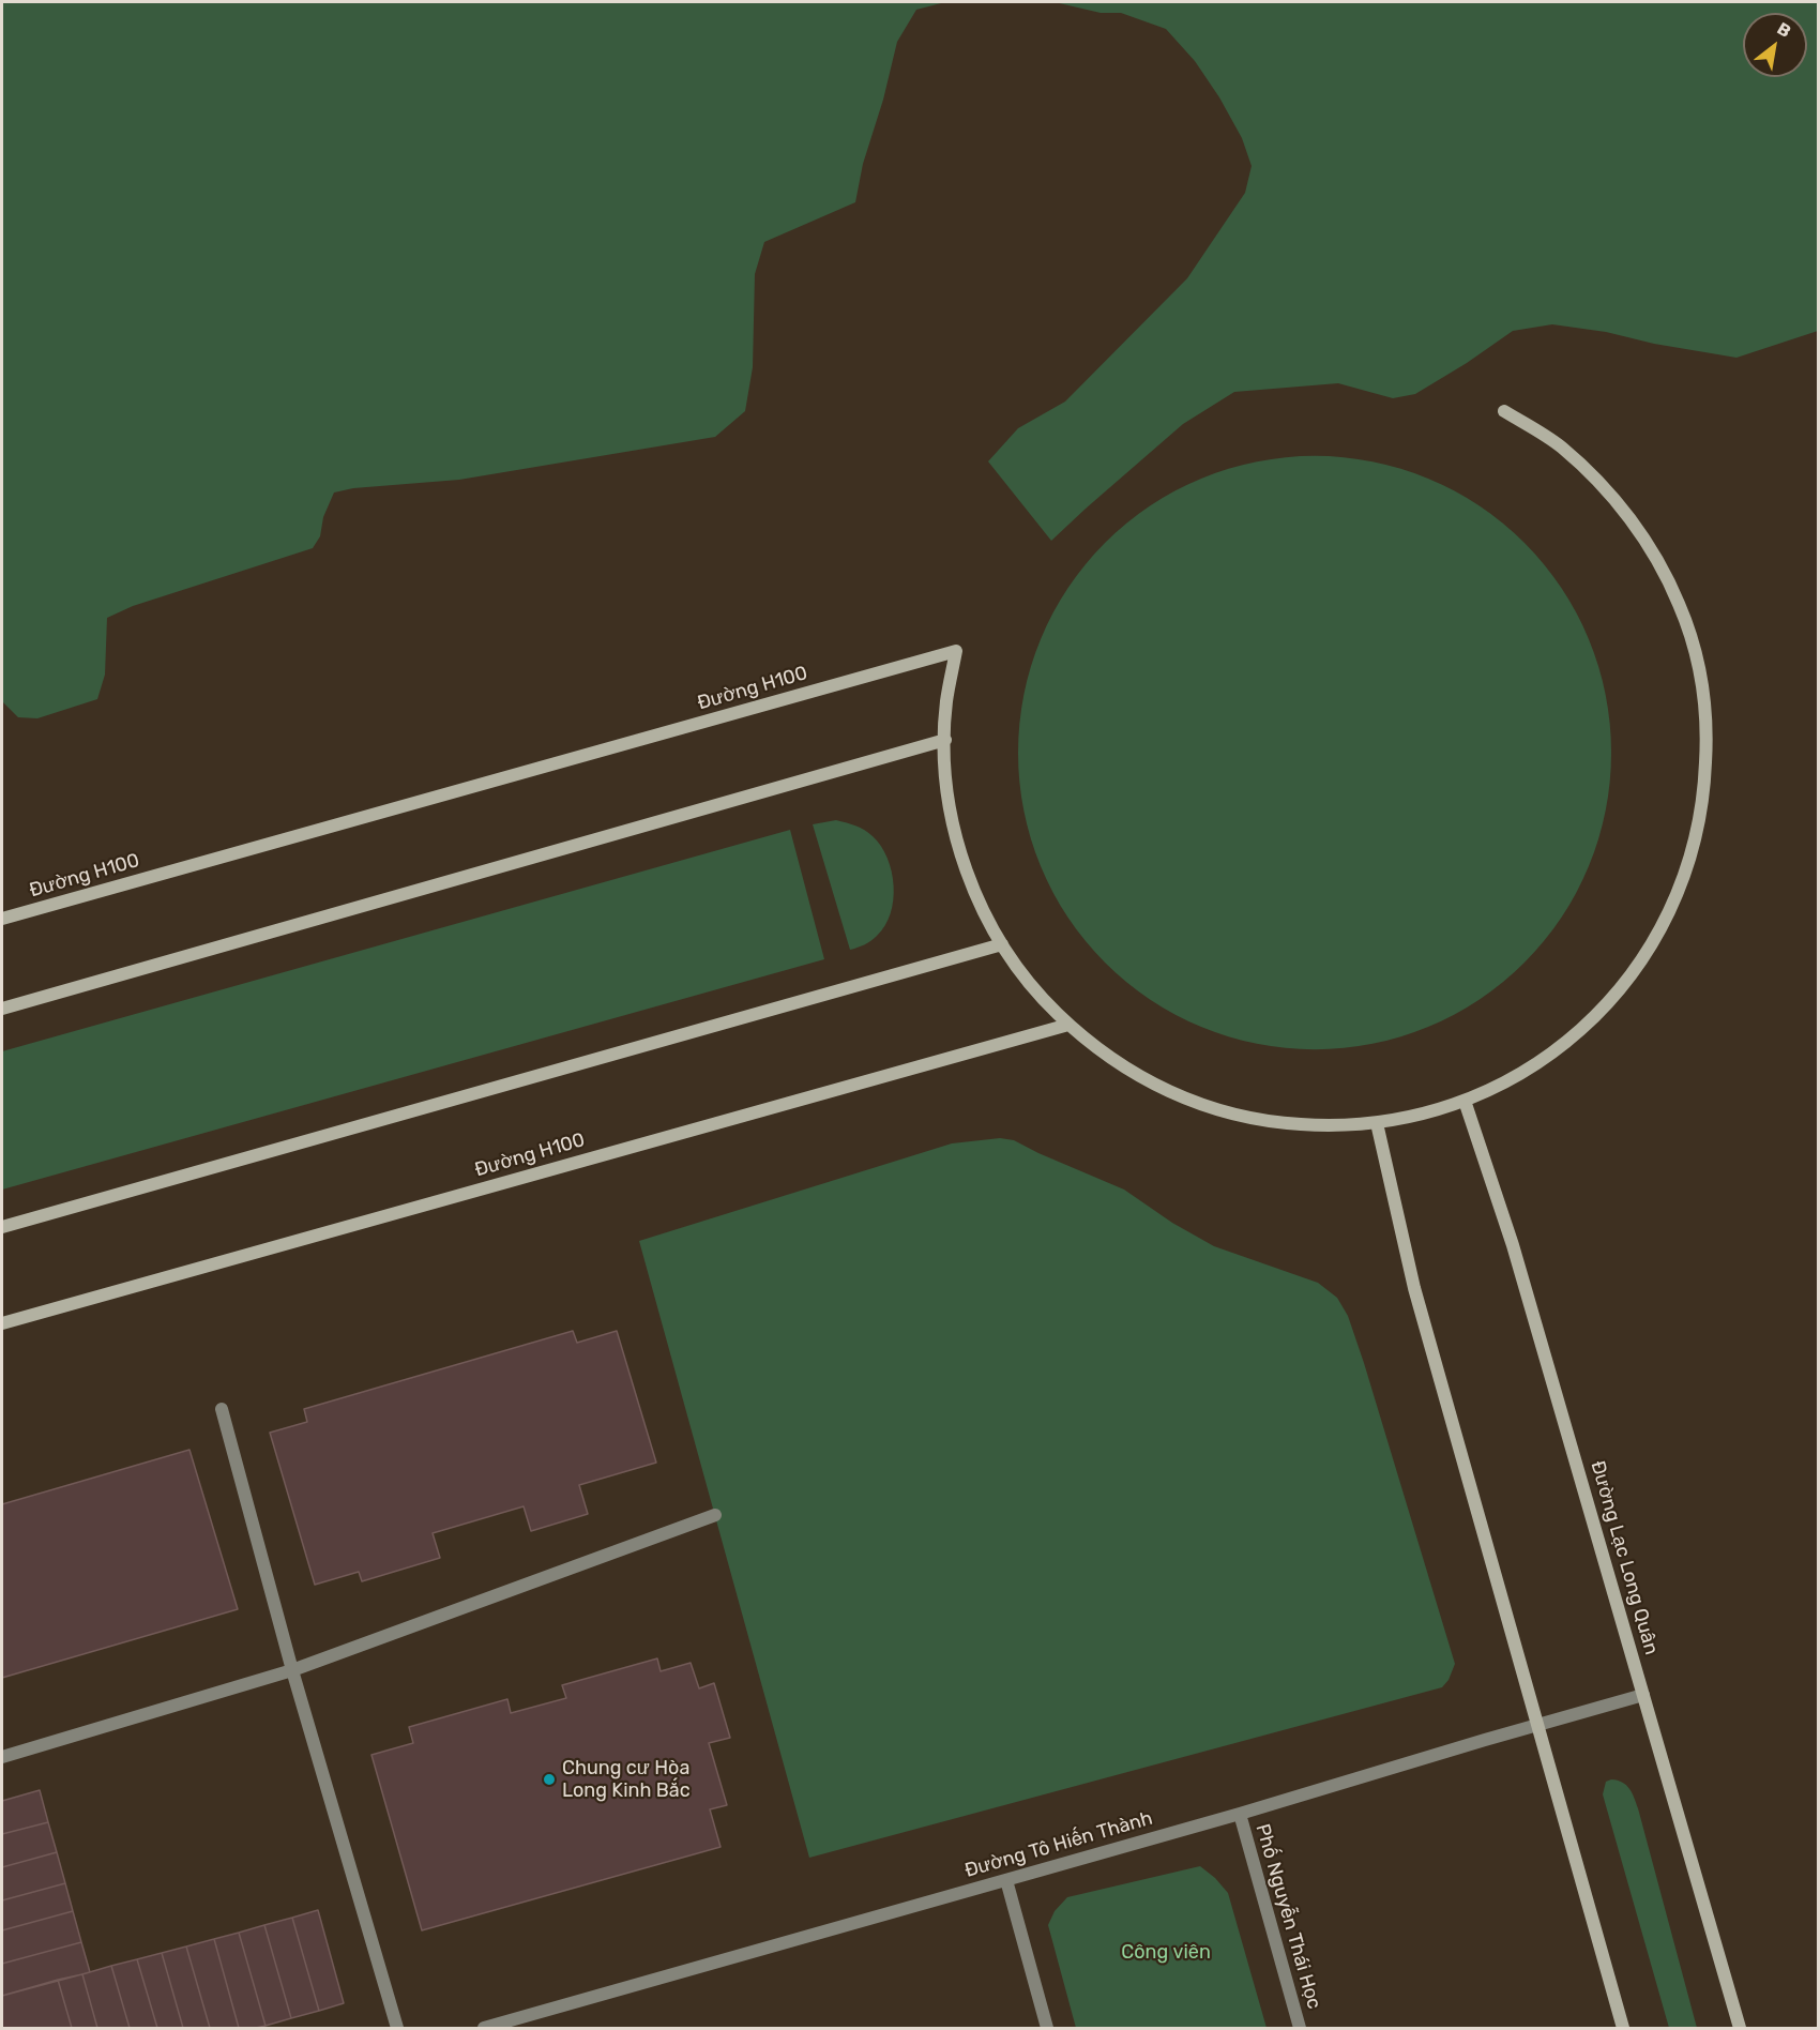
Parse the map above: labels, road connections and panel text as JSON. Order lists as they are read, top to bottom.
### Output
{
  "streets": {
    "main road": ["Đường H100", "Đường Lạc Long Quân"],
    "street": ["Đường Tô Hiến Thành", "Phố Nguyễn Thái Học"]
  },
  "crossings": [
    ["Đường Lạc Long Quân", "Đường Tô Hiến Thành"],
    ["Đường Tô Hiến Thành", "Phố Nguyễn Thái Học"]
  ],
  "parks": ["Công viên"],
  "places": ["Chung cư Hòa Long Kinh Bắc"],
  "north": "top right"
}
